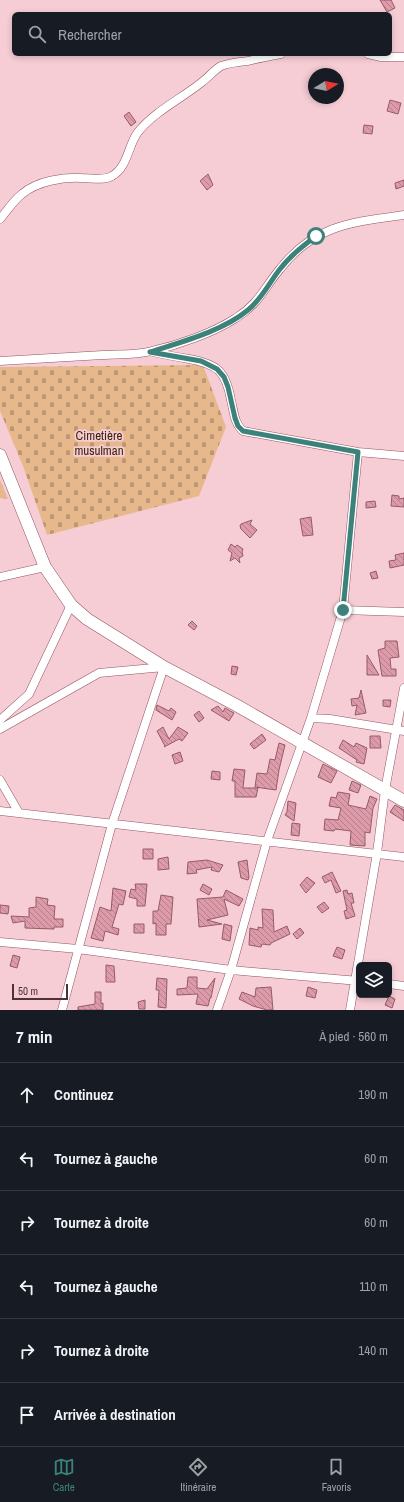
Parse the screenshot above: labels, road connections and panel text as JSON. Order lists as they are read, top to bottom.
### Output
{
  "parks": ["Cimetière musulman"],
  "scale_bar": "50 m",
  "north": "right",
  "page": {
    "search": "Rechercher",
    "scale": "50 m",
    "heading": ["7 min", "À pied · 560 m"],
    "list": [
      ["Continuez", "190 m"],
      ["Tournez à gauche", "60 m"],
      ["Tournez à droite", "60 m"],
      ["Tournez à gauche", "110 m"],
      ["Tournez à droite", "140 m"],
      "Arrivée à destination"
    ],
    "nav": ["Carte", "Itinéraire", "Favoris"]
  }
}
